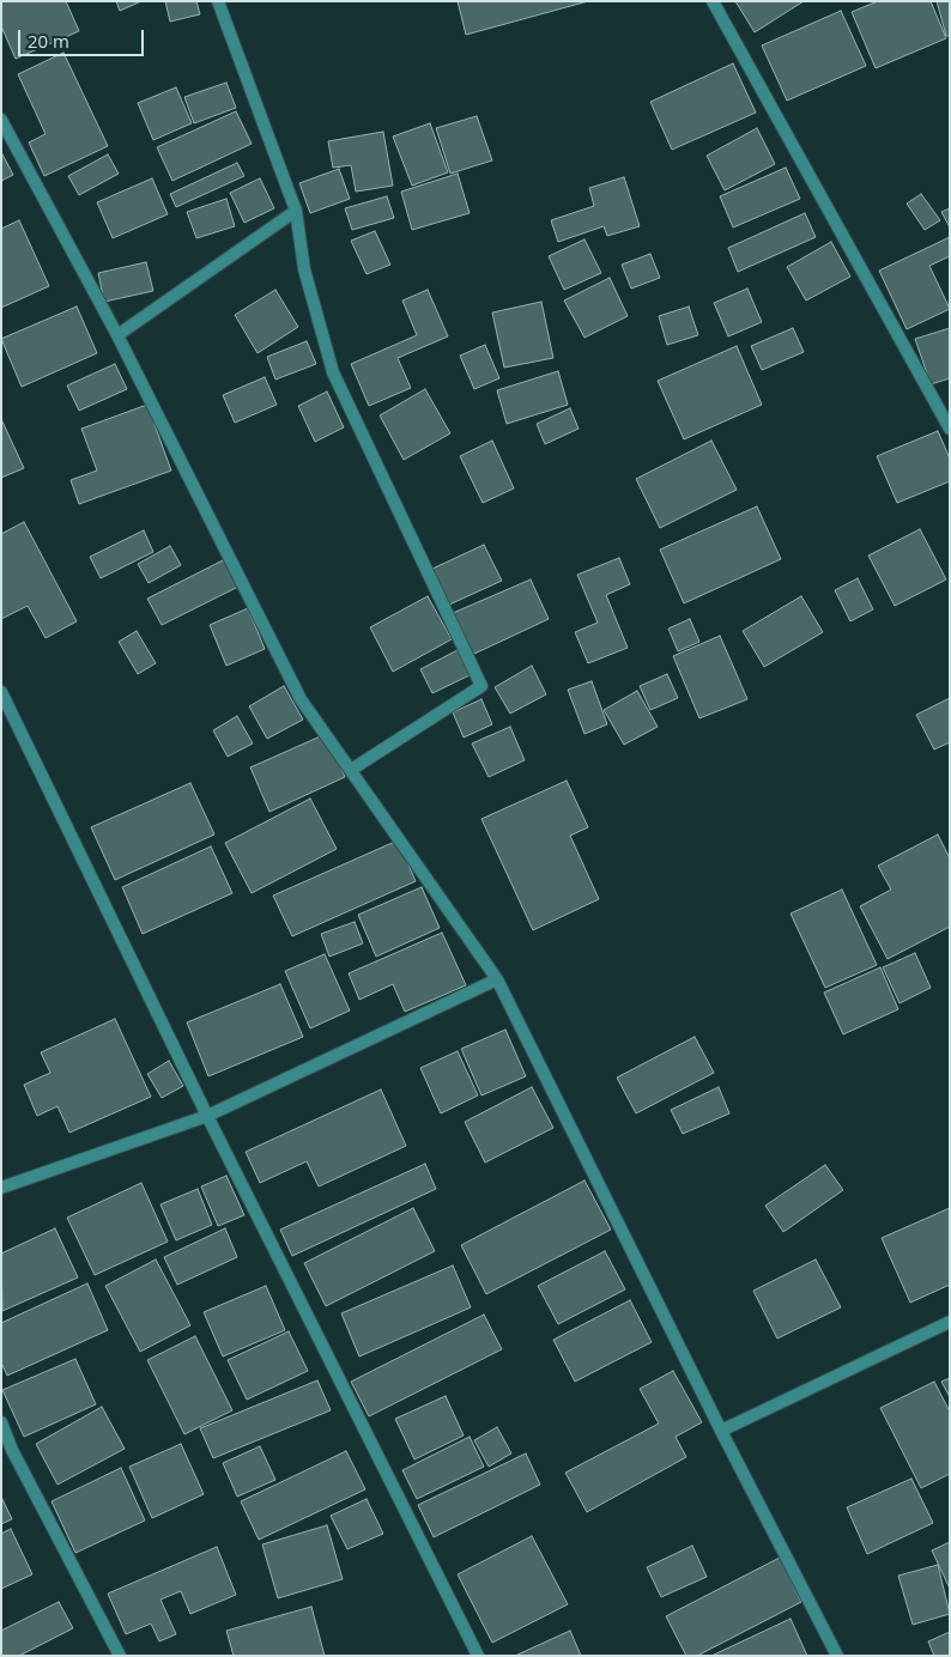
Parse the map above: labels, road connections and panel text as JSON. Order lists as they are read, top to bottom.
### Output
{
  "scale_bar": "20 m"
}
